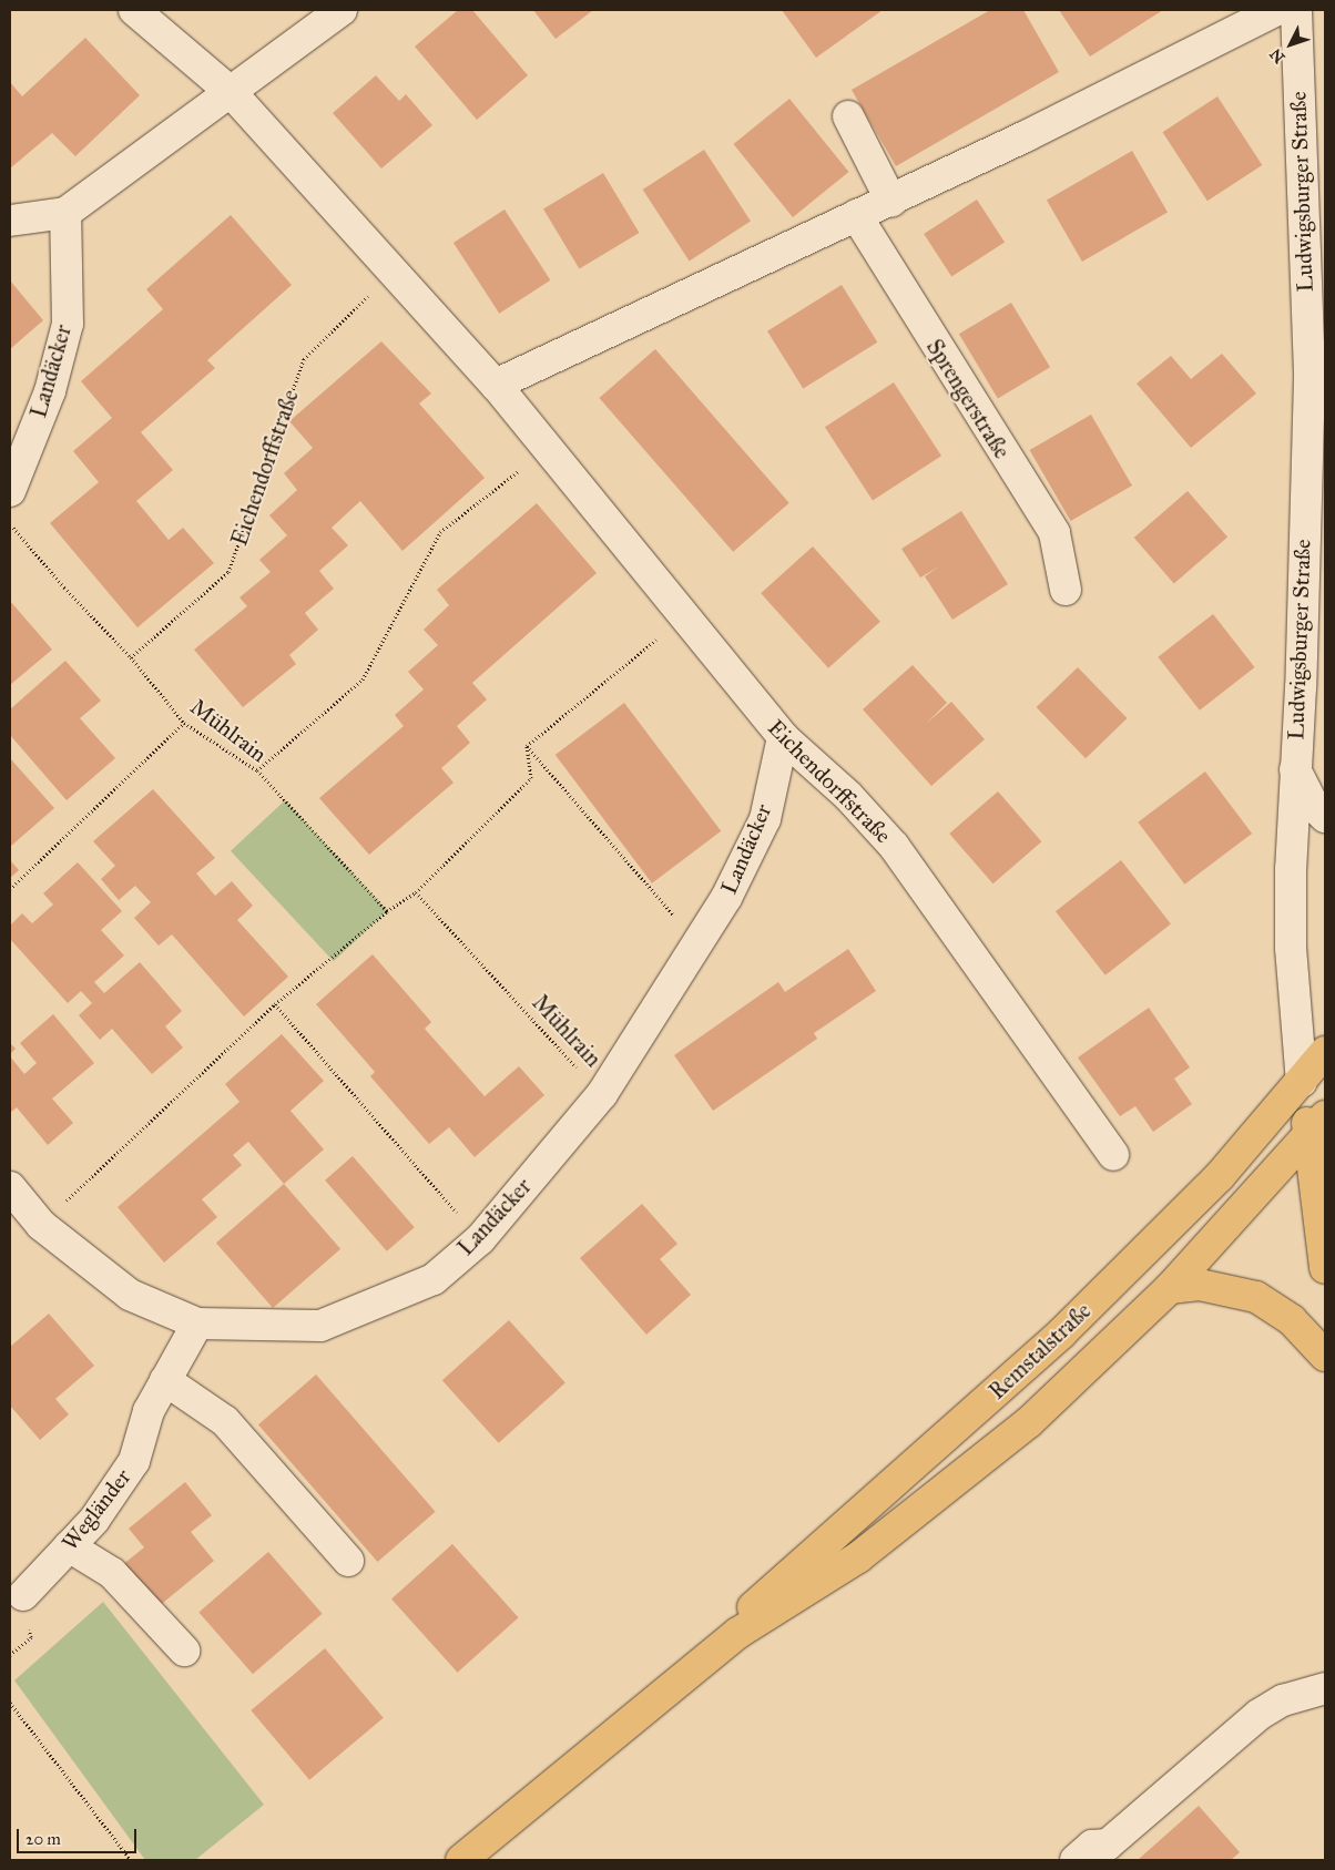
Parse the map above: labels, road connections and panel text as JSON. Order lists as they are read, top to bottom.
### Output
{
  "streets": {
    "main road": ["Ludwigsburger Straße", "Remstalstraße"],
    "street": [
      "Landäcker",
      "Sprengerstraße",
      "Eichendorffstraße",
      "Wegländer"
    ],
    "path": ["Mühlrain"]
  },
  "crossings": [
    ["Ludwigsburger Straße", "Remstalstraße"],
    ["Landäcker", "Eichendorffstraße"],
    ["Landäcker", "Mühlrain"],
    ["Landäcker", "Wegländer"],
    ["Eichendorffstraße", "Mühlrain"]
  ],
  "scale_bar": "20 m",
  "north": "bottom left"
}
